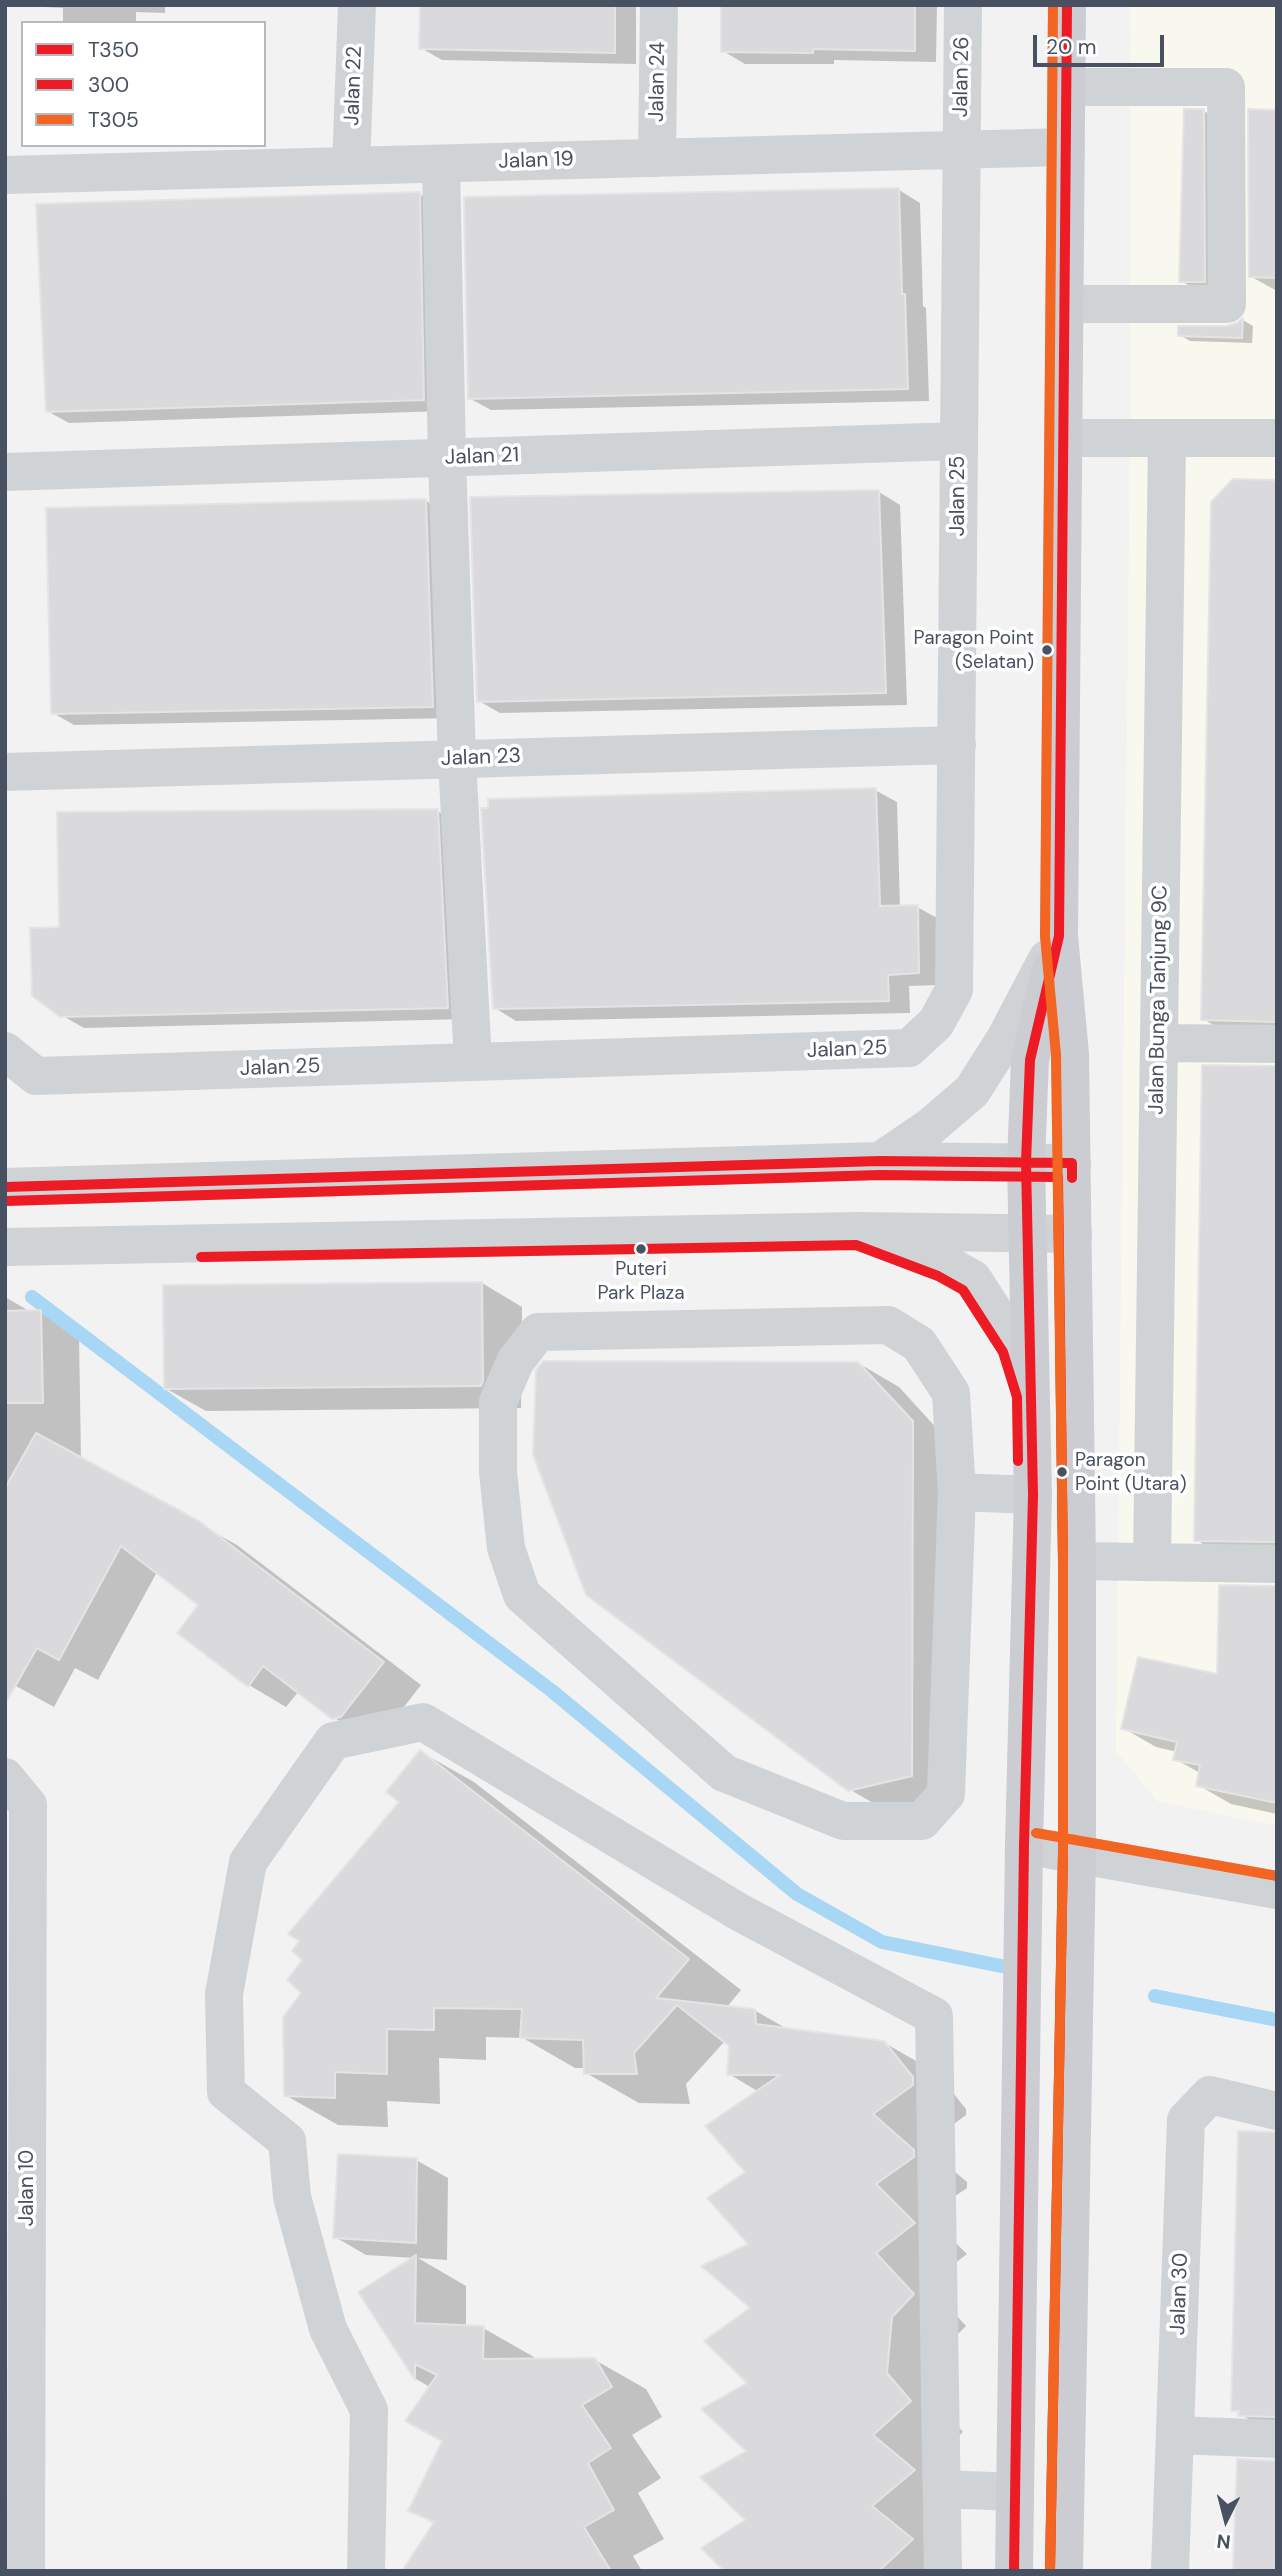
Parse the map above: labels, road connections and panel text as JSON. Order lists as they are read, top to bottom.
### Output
{
  "streets": {
    "street": [
      "Jalan 26",
      "Jalan 24",
      "Jalan 22",
      "Jalan 19",
      "Jalan 21",
      "Jalan 25",
      "Jalan 23",
      "Jalan Bunga Tanjung 9C",
      "Jalan 10",
      "Jalan 30"
    ]
  },
  "crossings": [
    ["Jalan 26", "Jalan 19"],
    ["Jalan 26", "Jalan 25"],
    ["Jalan 24", "Jalan 19"],
    ["Jalan 22", "Jalan 19"],
    ["Jalan 19", "Jalan 25"],
    ["Jalan 21", "Jalan 25"],
    ["Jalan 25", "Jalan 23"]
  ],
  "places": ["Paragon Point (Selatan)", "Puteri Park Plaza", "Paragon Point (Utara)"],
  "lines": ["transit line T350", "transit line T305", "transit line 300"],
  "legend": ["T350", "300", "T305"],
  "scale_bar": "20 m",
  "north": "bottom"
}
